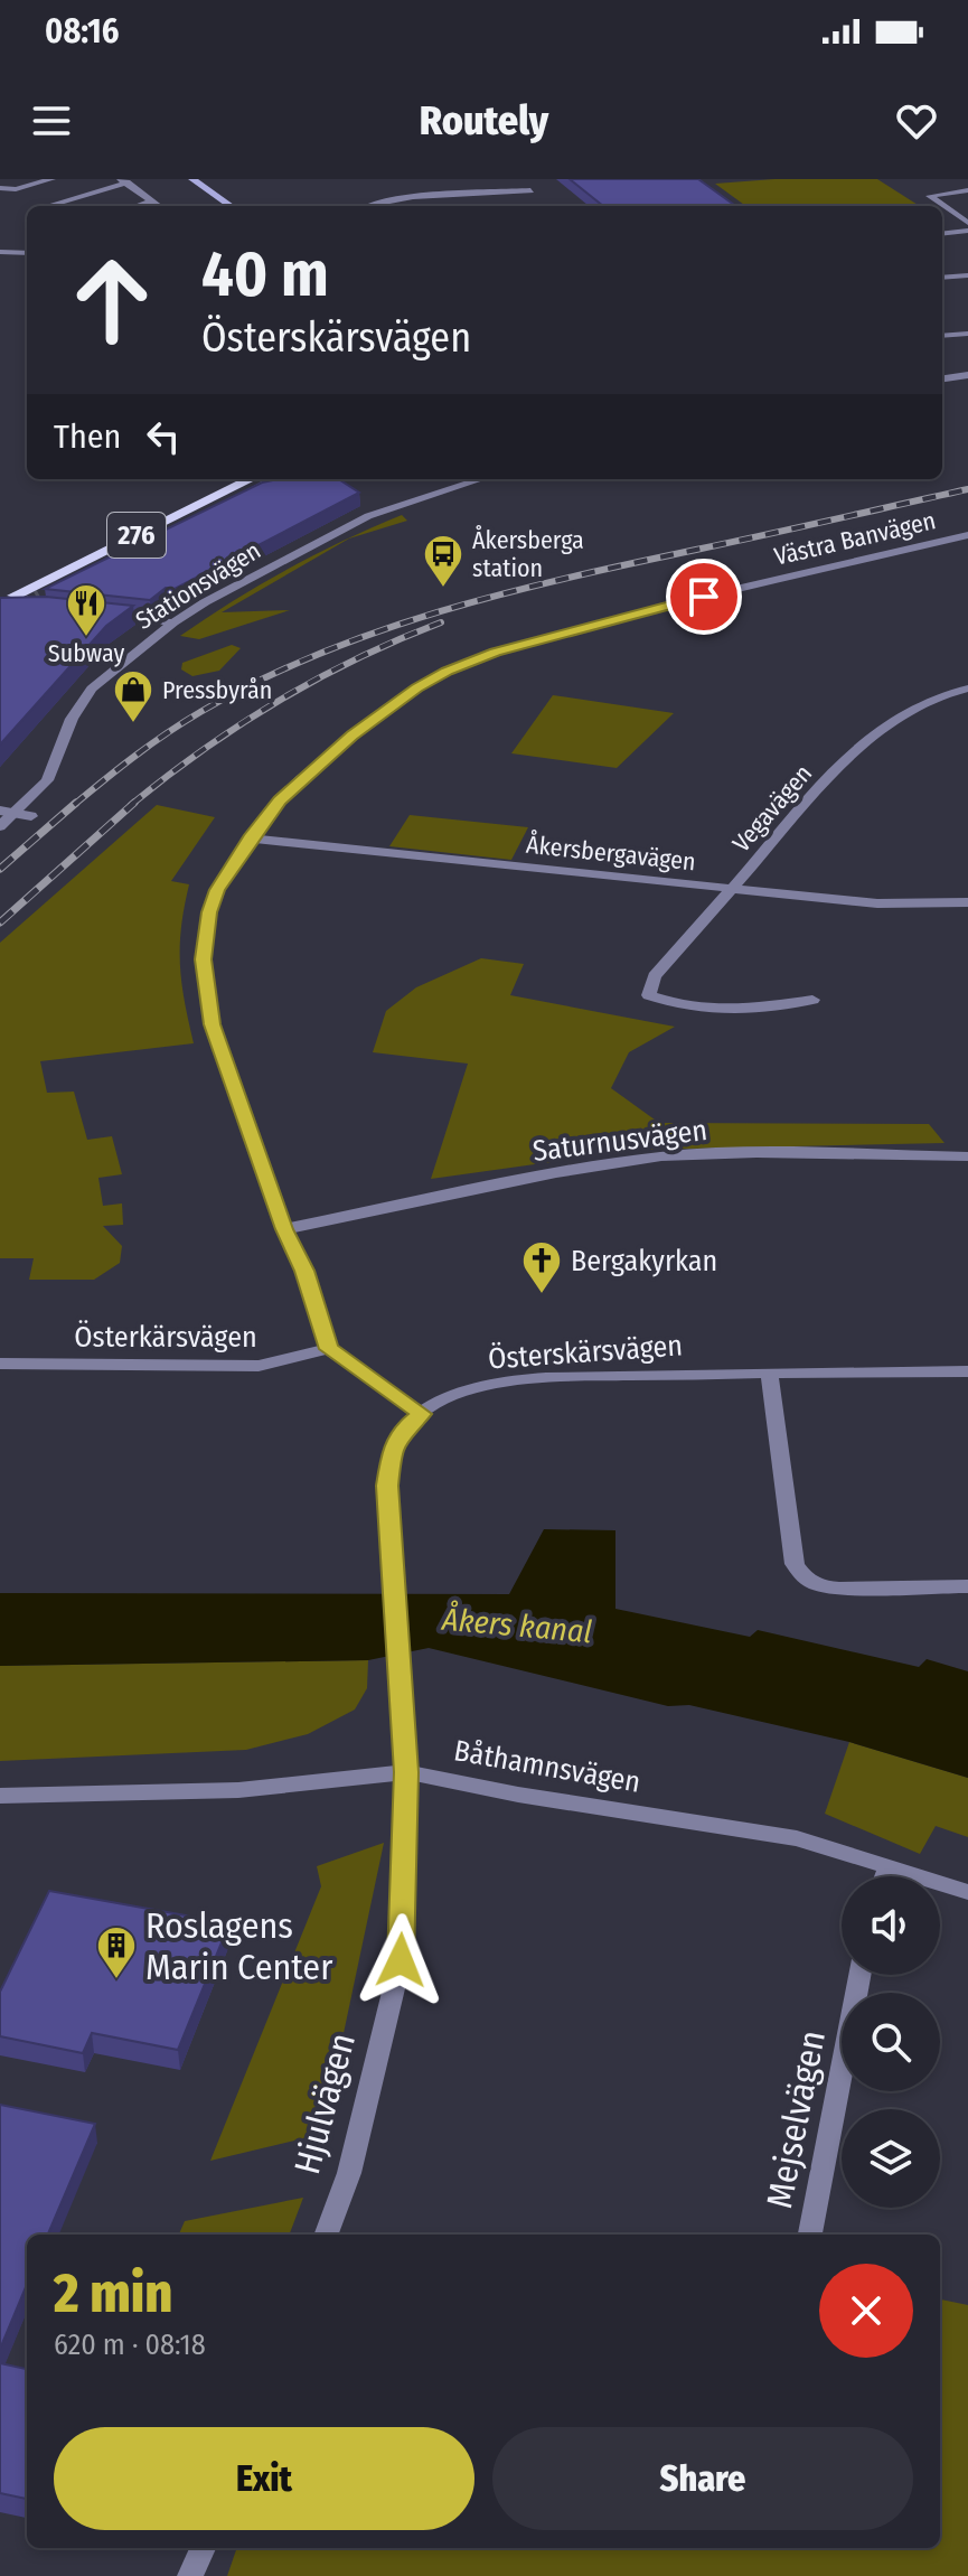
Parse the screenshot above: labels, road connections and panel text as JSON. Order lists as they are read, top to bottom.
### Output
{
  "streets": {
    "main road": ["276"],
    "street": [
      "Västra Banvägen",
      "Stationsvägen",
      "Vegavägen",
      "Åkersbergavägen",
      "Saturnusvägen",
      "Österkärsvägen",
      "Österskärsvägen",
      "Båthamnsvägen",
      "Hjulvägen",
      "Mejselvägen"
    ]
  },
  "crossings": [
    ["Västra Banvägen", "Åkersbergavägen"],
    ["Västra Banvägen", "Saturnusvägen"],
    ["Västra Banvägen", "Österkärsvägen"],
    ["Vegavägen", "Åkersbergavägen"],
    ["Österskärsvägen", "Båthamnsvägen"],
    ["Österskärsvägen", "Hjulvägen"],
    ["Båthamnsvägen", "Hjulvägen"]
  ],
  "water": ["Åkers kanal"],
  "places": {
    "bus stop": ["Åkersberga station"],
    "restaurant": ["Subway"],
    "shop": ["Pressbyrån"],
    "church": ["Bergakyrkan"],
    "building": ["Roslagens Marin Center"]
  },
  "page": {
    "status": "08:16",
    "header": "Routely",
    "turn": ["40 m", "Österskärsvägen"],
    "then": "Then",
    "heading": ["2 min", "620 m · 08:18"],
    "buttons": ["Exit", "Share"]
  }
}
